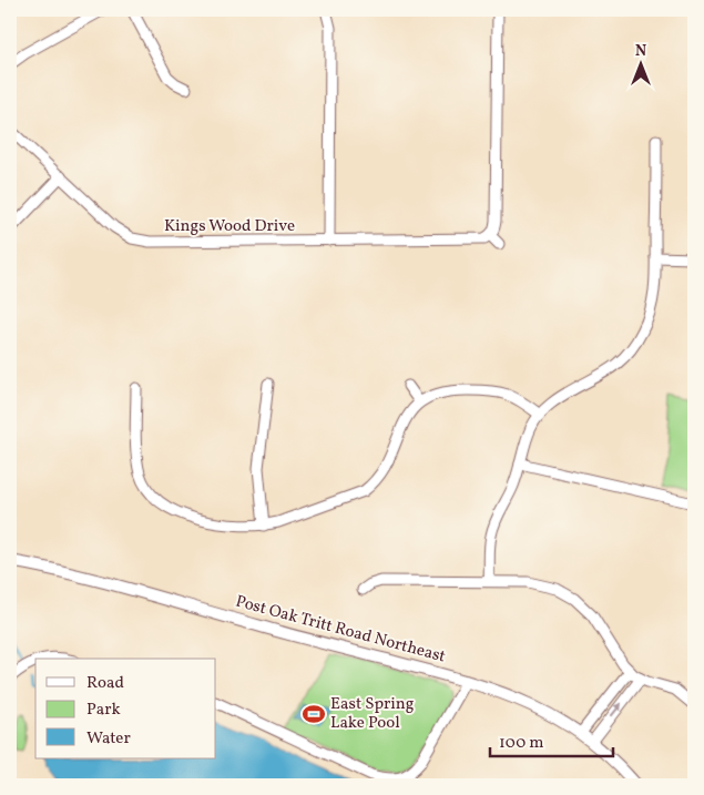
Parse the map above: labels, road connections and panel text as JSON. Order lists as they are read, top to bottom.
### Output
{
  "streets": {
    "street": ["Kings Wood Drive", "Post Oak Tritt Road Northeast"]
  },
  "places": {
    "sports": ["East Spring Lake Pool"]
  },
  "legend": ["Road", "Park", "Water"],
  "scale_bar": "100 m",
  "north": "top"
}
